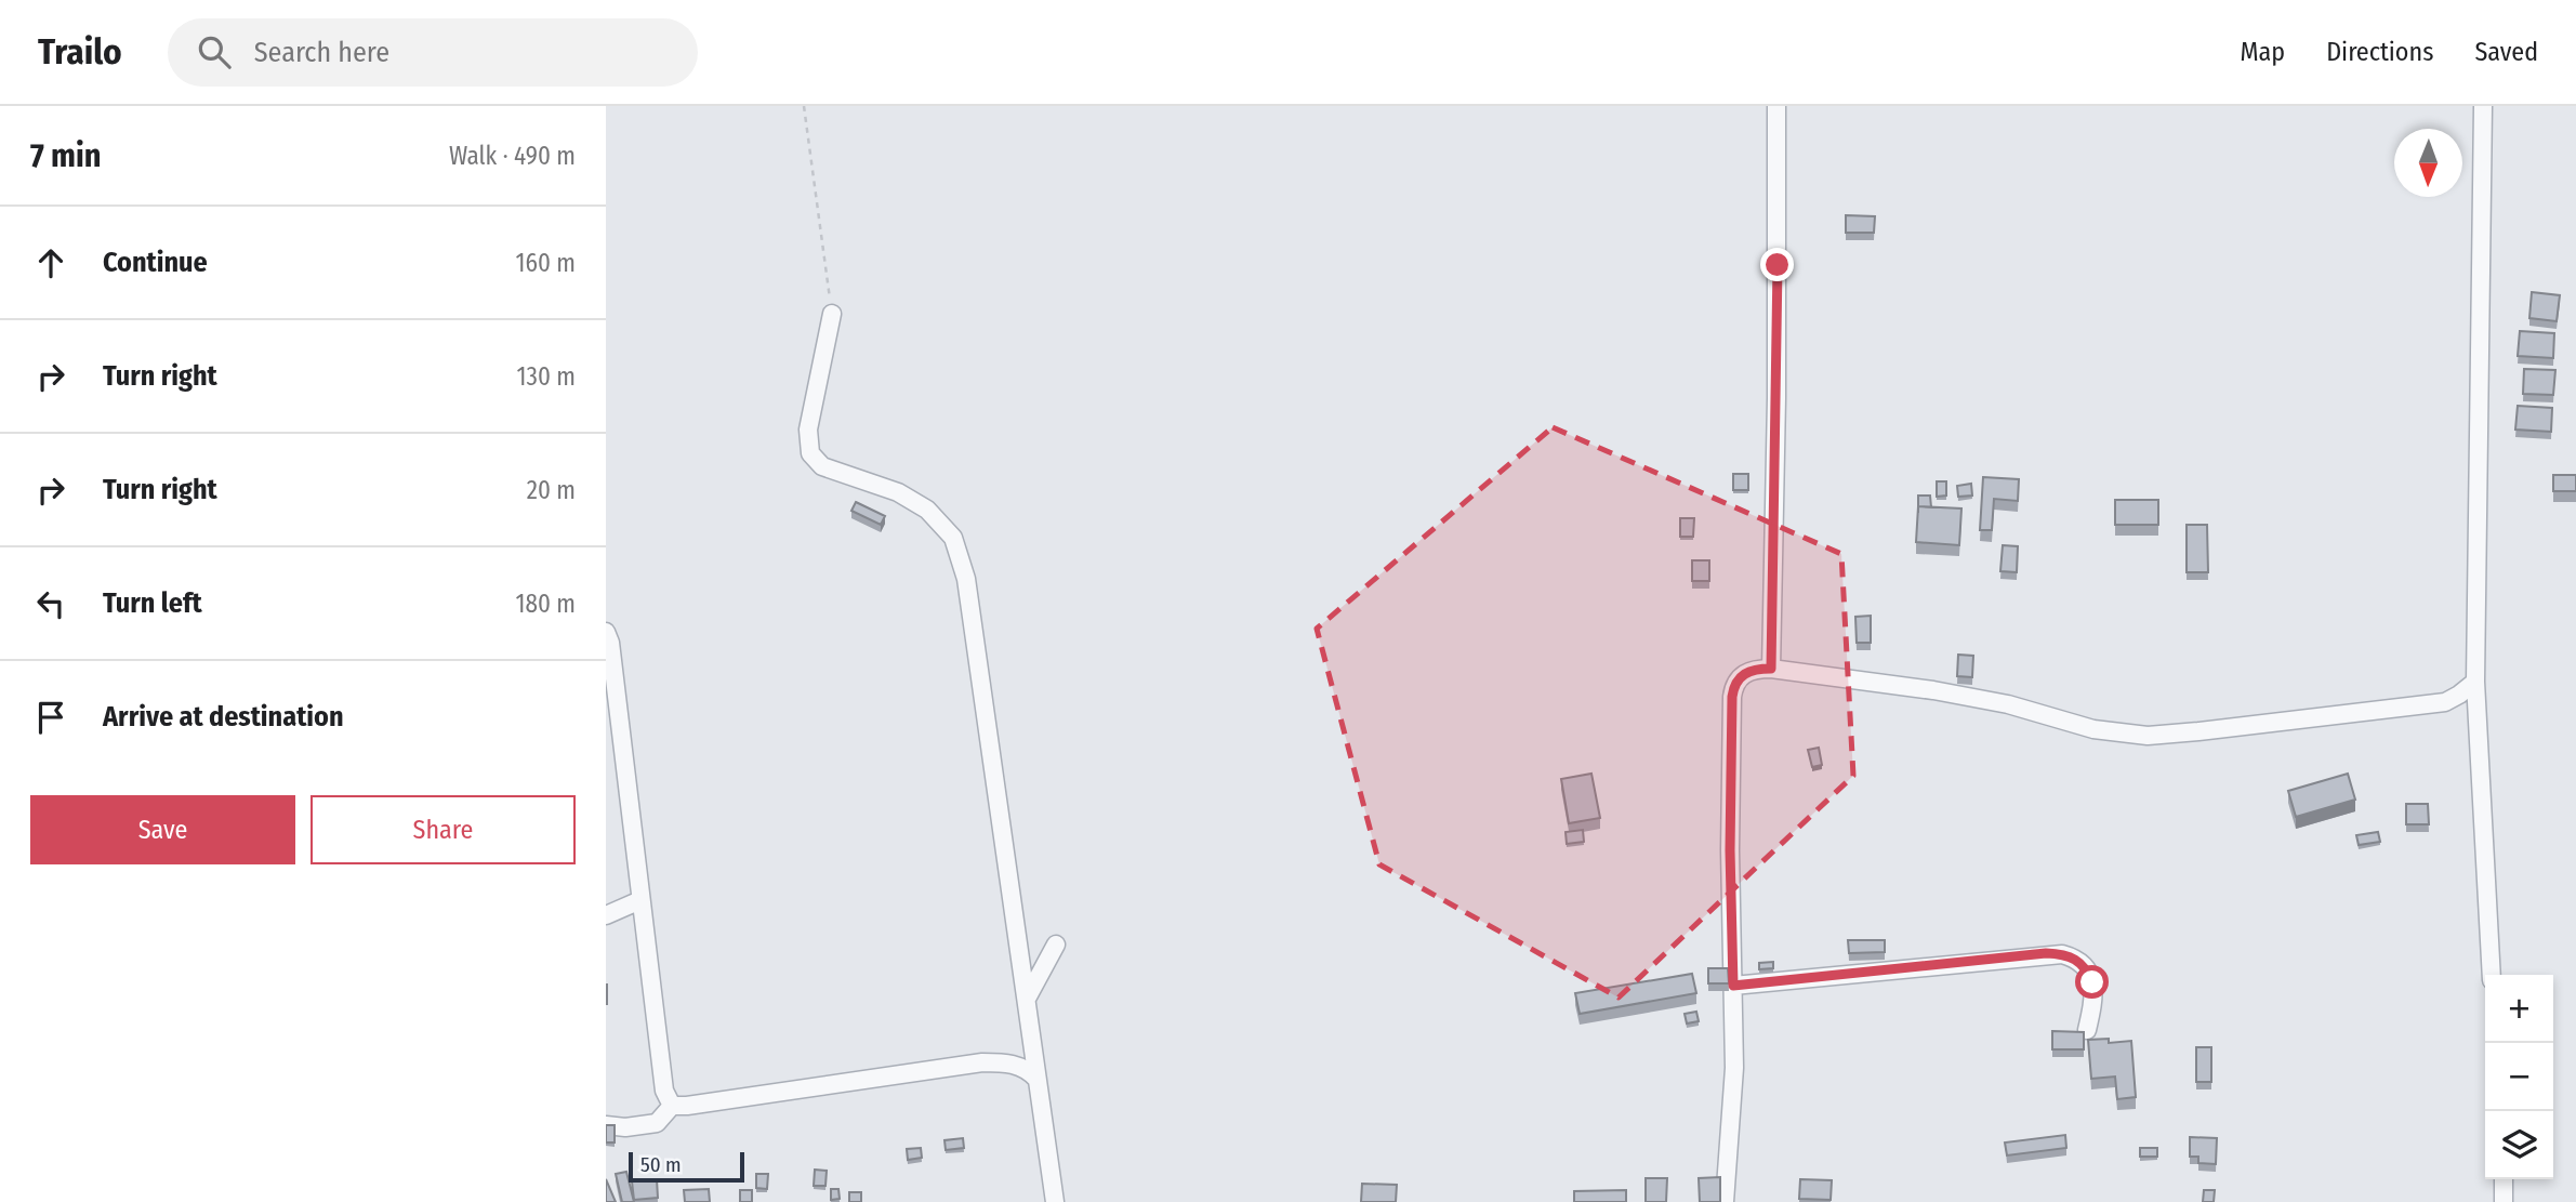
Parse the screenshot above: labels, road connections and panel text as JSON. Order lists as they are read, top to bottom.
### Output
{
  "scale_bar": "50 m",
  "north": "bottom",
  "page": {
    "header": "Trailo",
    "search": "Search here",
    "nav": ["Map", "Directions", "Saved"],
    "heading": ["7 min", "Walk · 490 m"],
    "list": [
      ["Continue", "160 m"],
      ["Turn right", "130 m"],
      ["Turn right", "20 m"],
      ["Turn left", "180 m"],
      "Arrive at destination"
    ],
    "buttons": ["Save", "Share"],
    "map_buttons": ["+", "−"],
    "scale": "50 m"
  }
}
